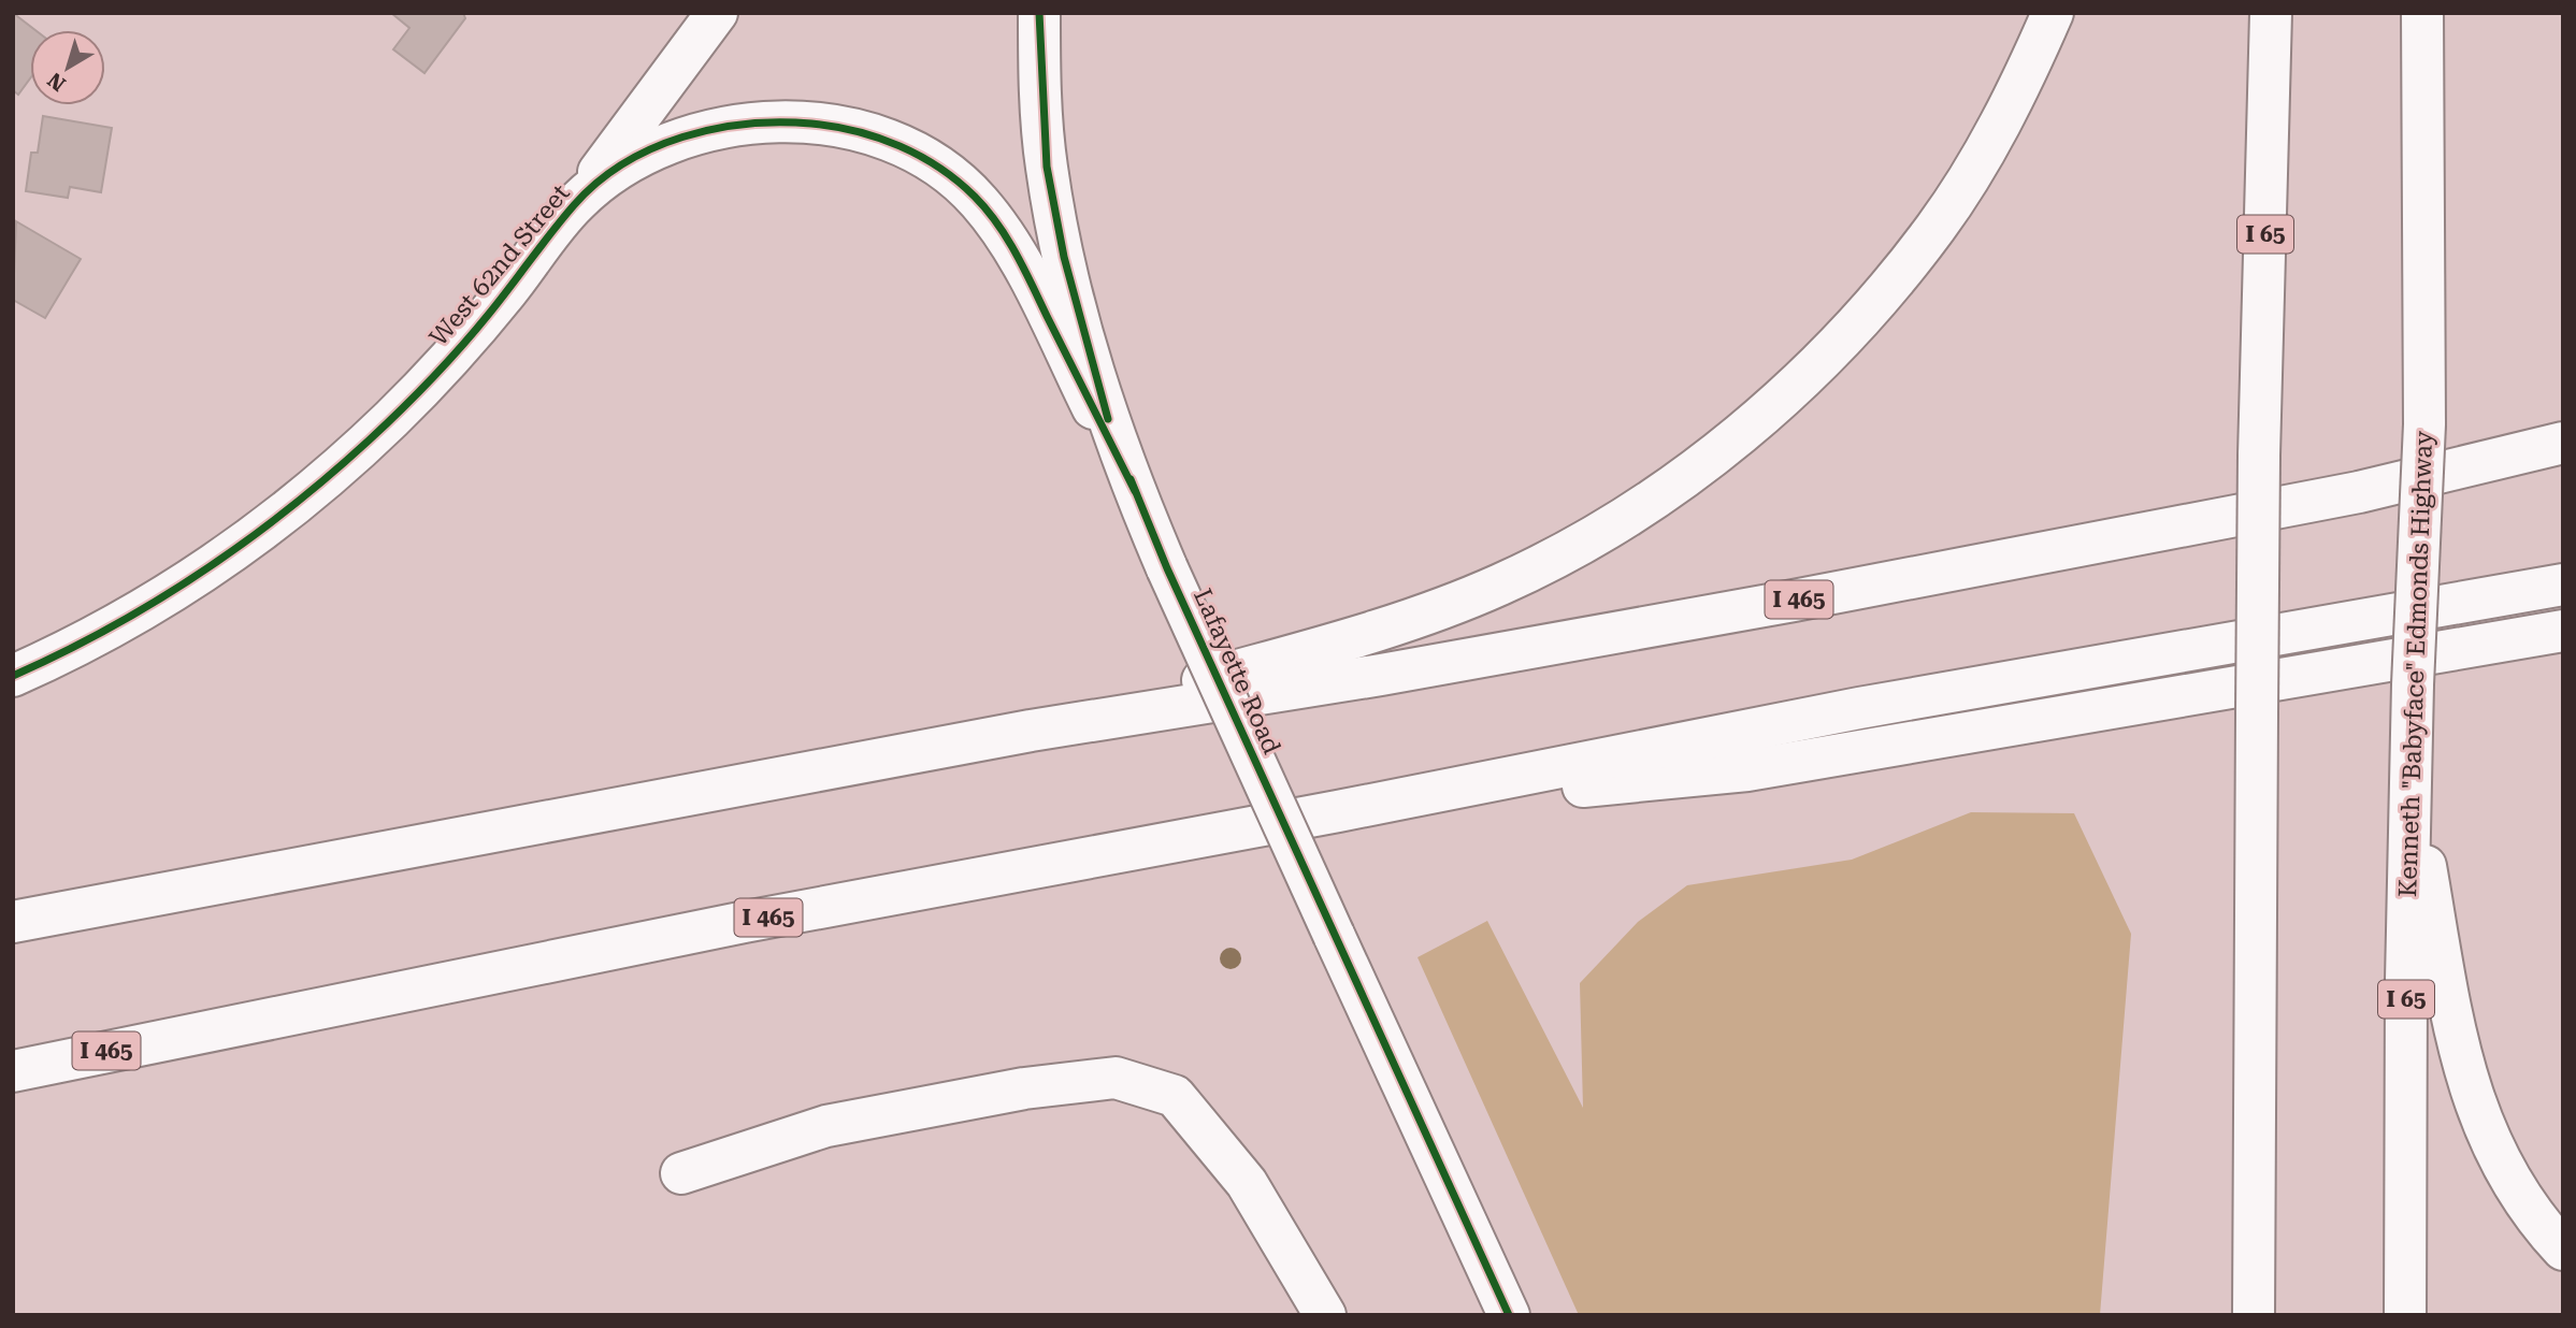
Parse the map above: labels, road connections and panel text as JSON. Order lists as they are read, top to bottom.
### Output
{
  "streets": {
    "main road": [
      "I 65",
      "West 62nd Street",
      "I 465",
      "Kenneth \"Babyface\" Edmonds Highway",
      "Lafayette Road"
    ]
  },
  "crossings": [
    ["West 62nd Street", "Lafayette Road"]
  ],
  "north": "bottom left"
}
